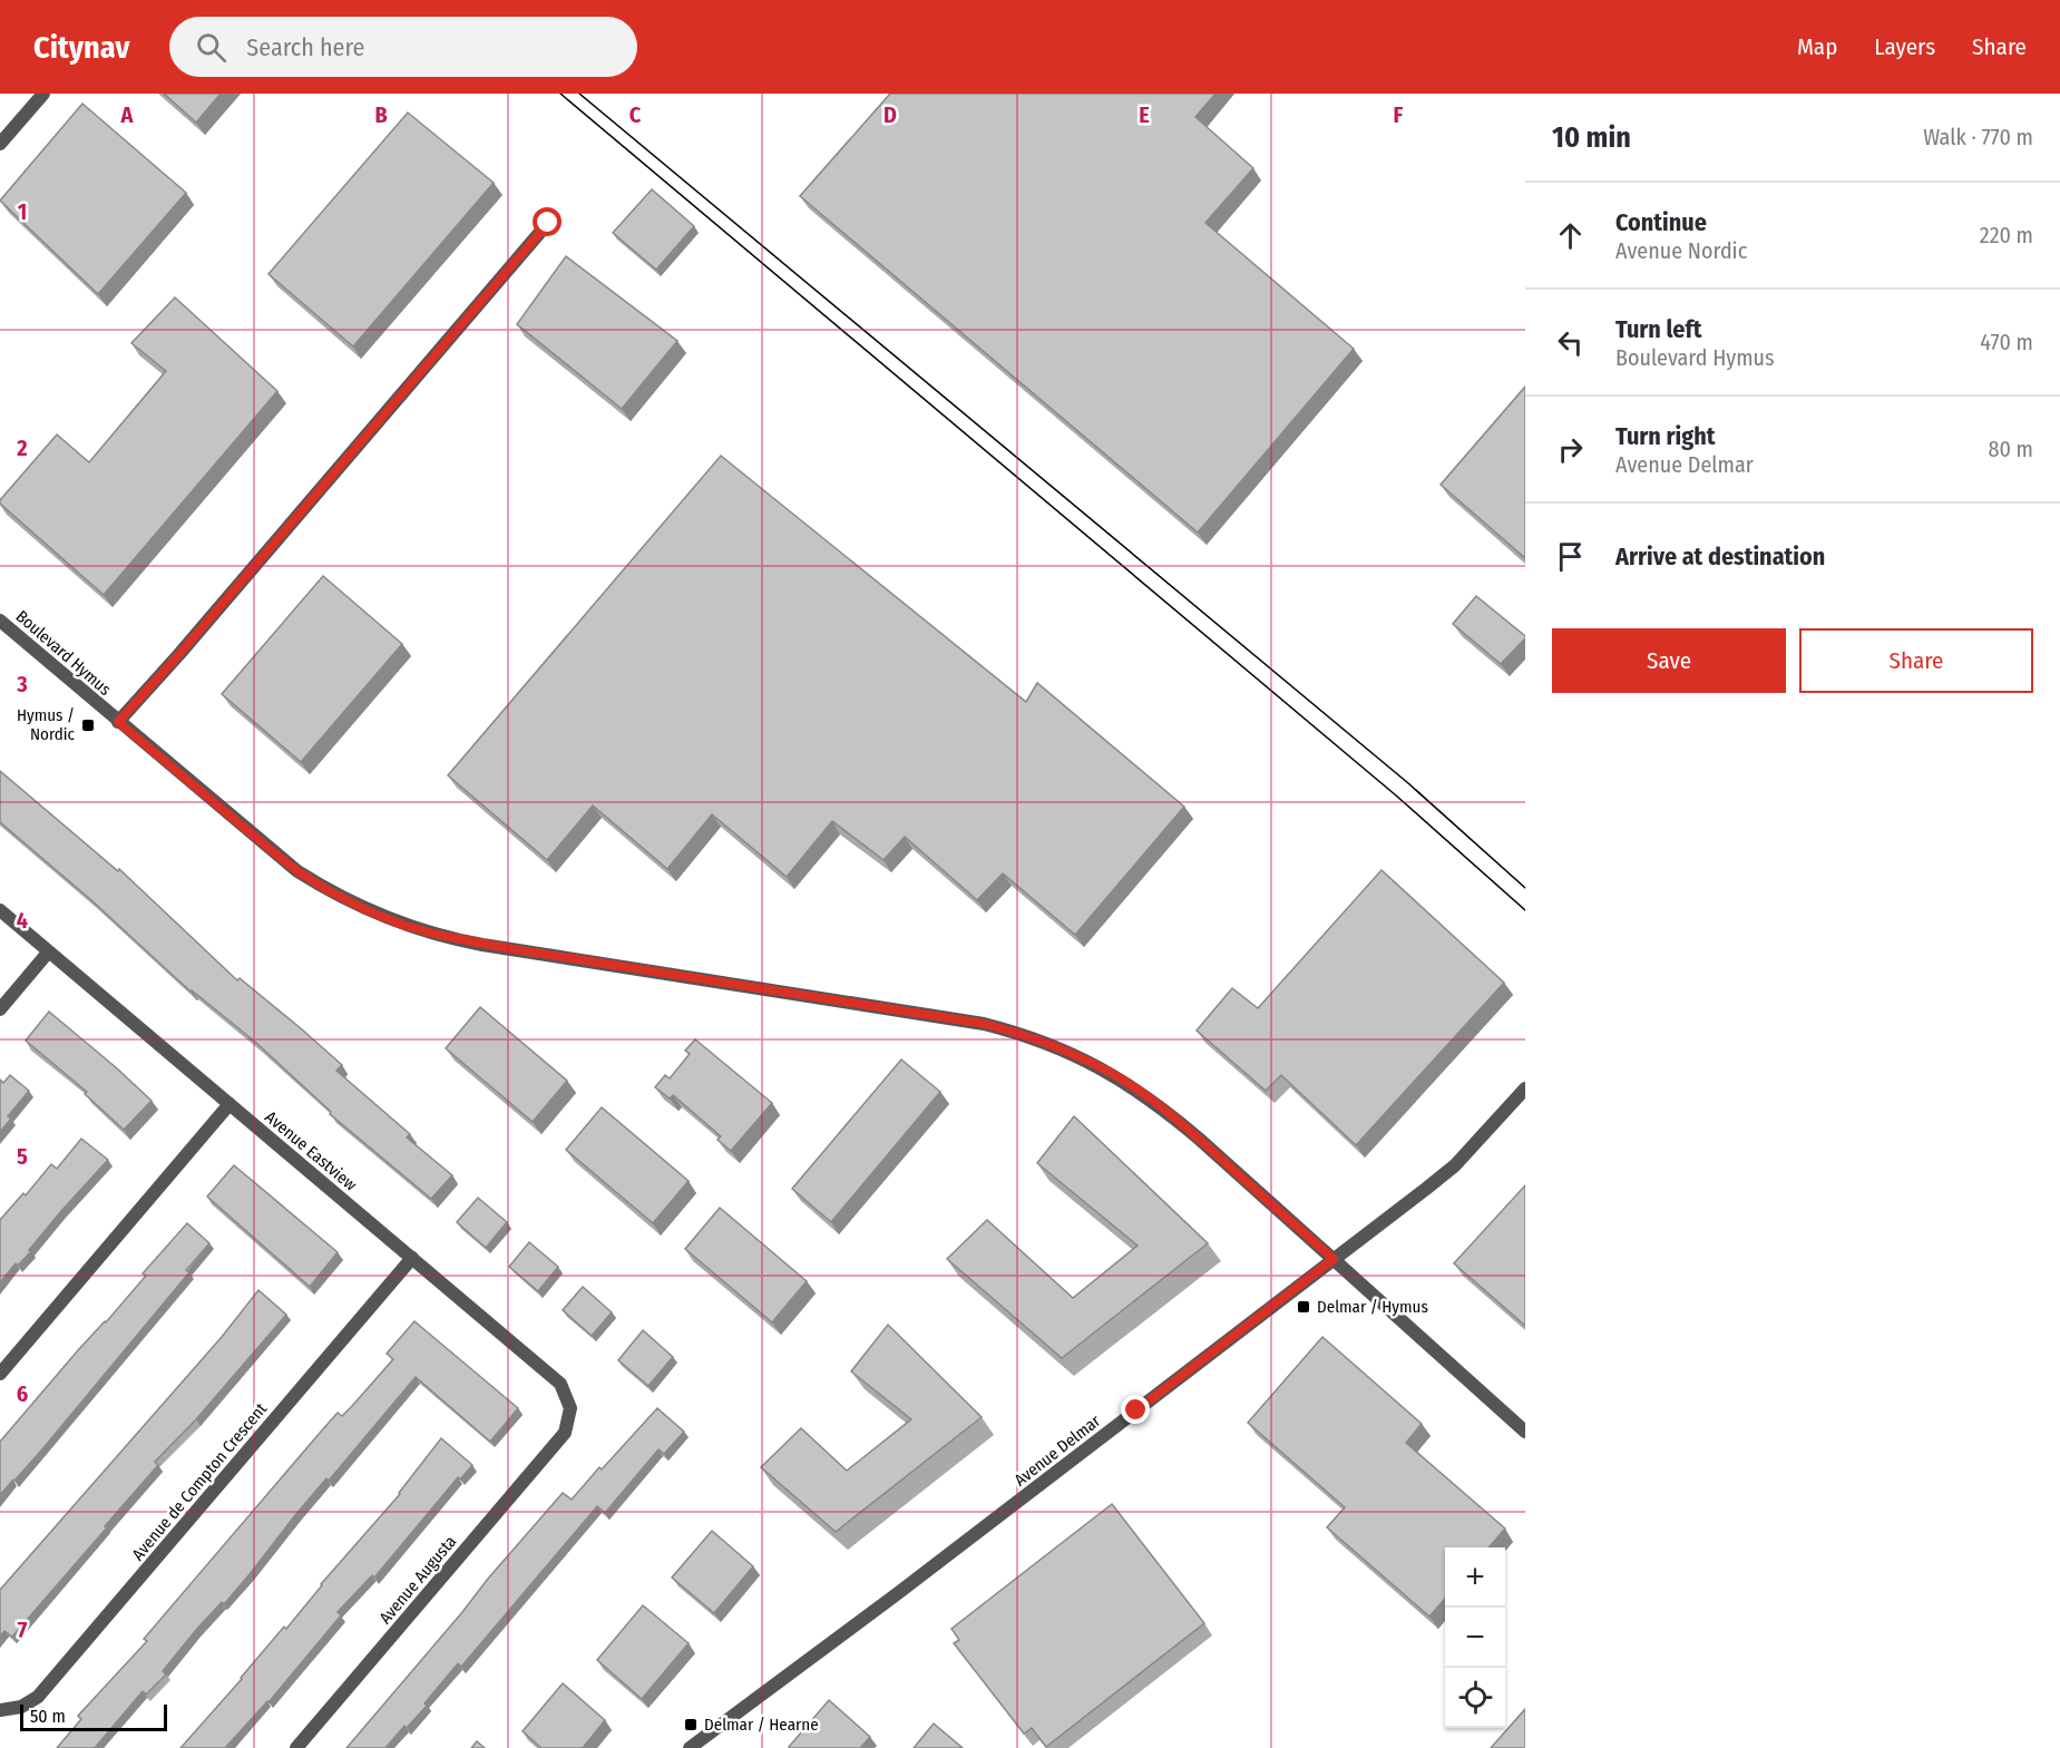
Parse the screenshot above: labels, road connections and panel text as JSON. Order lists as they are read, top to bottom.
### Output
{
  "streets": {
    "street": [
      "Boulevard Hymus",
      "Avenue Eastview",
      "Avenue Delmar",
      "Avenue de Compton Crescent",
      "Avenue Augusta"
    ]
  },
  "crossings": [
    ["Boulevard Hymus", "Avenue Delmar"],
    ["Avenue Eastview", "Avenue de Compton Crescent"],
    ["Avenue Eastview", "Avenue Augusta"]
  ],
  "places": {
    "transit": ["Hymus / Nordic", "Delmar / Hymus", "Delmar / Hearne"]
  },
  "scale_bar": "50 m",
  "page": {
    "header": "Citynav",
    "search": "Search here",
    "nav": ["Map", "Layers", "Share"],
    "heading": ["10 min", "Walk · 770 m"],
    "list": [
      ["Continue", "Avenue Nordic", "220 m"],
      ["Turn left", "Boulevard Hymus", "470 m"],
      ["Turn right", "Avenue Delmar", "80 m"],
      "Arrive at destination"
    ],
    "buttons": ["Save", "Share"],
    "map_buttons": ["+", "−"],
    "scale": "50 m"
  },
  "grid": {
    "columns": [
      "A",
      "B",
      "C",
      "D",
      "E",
      "F"
    ],
    "rows": [
      "1",
      "2",
      "3",
      "4",
      "5",
      "6",
      "7"
    ]
  }
}
